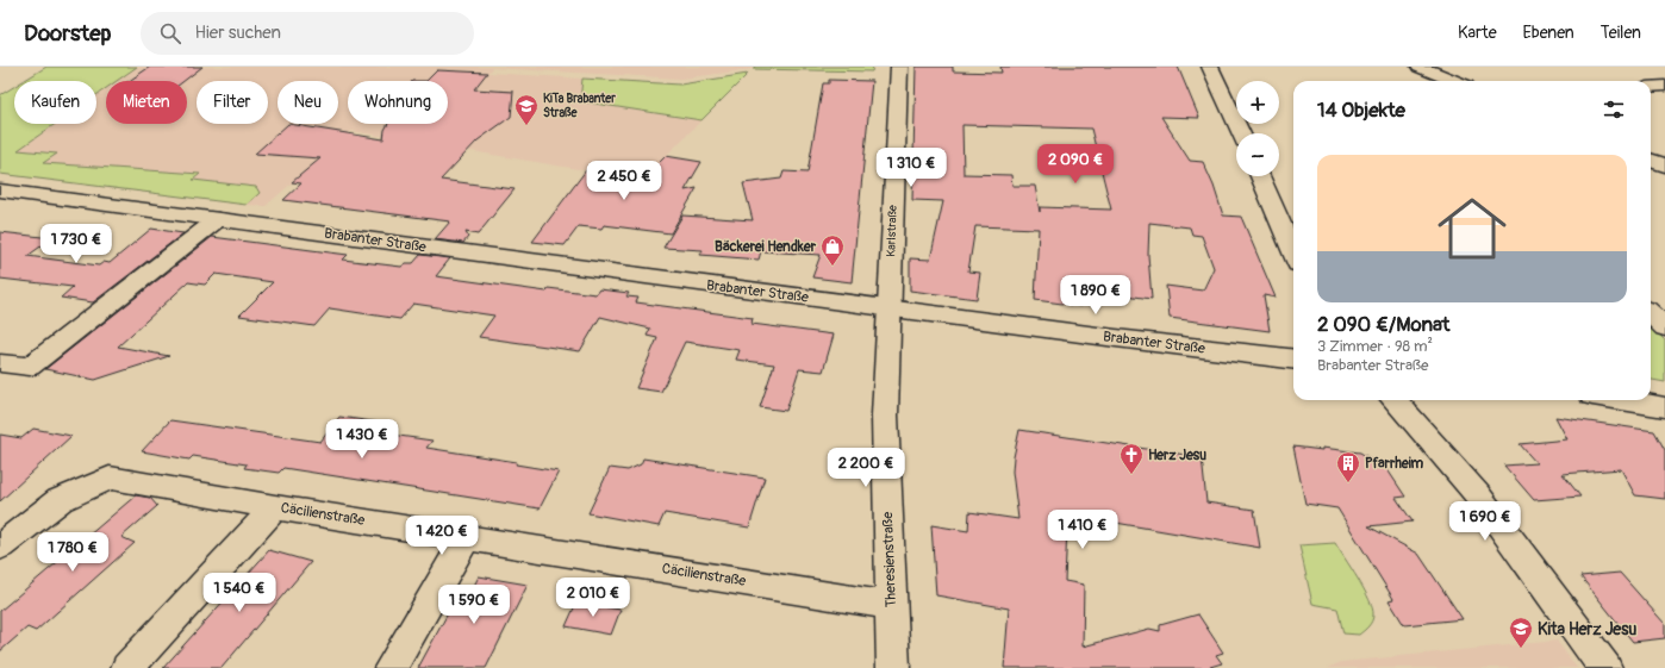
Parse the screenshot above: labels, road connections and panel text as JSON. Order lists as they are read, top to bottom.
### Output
{
  "streets": {
    "main road": ["Brabanter Straße"],
    "street": ["Karlstraße", "Cäcilienstraße", "Theresienstraße"]
  },
  "crossings": [
    ["Karlstraße", "Brabanter Straße"],
    ["Karlstraße", "Theresienstraße"],
    ["Brabanter Straße", "Theresienstraße"],
    ["Cäcilienstraße", "Theresienstraße"]
  ],
  "places": {
    "school or university": ["KiTa Brabanter Straße", "Kita Herz Jesu"],
    "shop": ["Bäckerei Hendker"],
    "church": ["Herz Jesu"],
    "building": ["Pfarrheim"]
  },
  "page": {
    "header": "Doorstep",
    "search": "Hier suchen",
    "nav": ["Karte", "Ebenen", "Teilen"],
    "map_buttons": ["+", "−"],
    "chip": [
      "Kaufen",
      "Mieten",
      "Filter",
      "Neu",
      "Wohnung"
    ],
    "heading": "14 Objekte",
    "list": [
      {
        "name": "2 090 €/Monat",
        "note": "3 Zimmer · 98 m² · Brabanter Straße"
      }
    ],
    "price": [
      "2 090 €",
      "1 310 €",
      "2 450 €",
      "1 730 €",
      "1 890 €",
      "1 430 €",
      "2 200 €",
      "1 690 €",
      "1 410 €",
      "1 420 €",
      "1 780 €",
      "1 540 €",
      "2 010 €",
      "1 590 €"
    ]
  }
}
